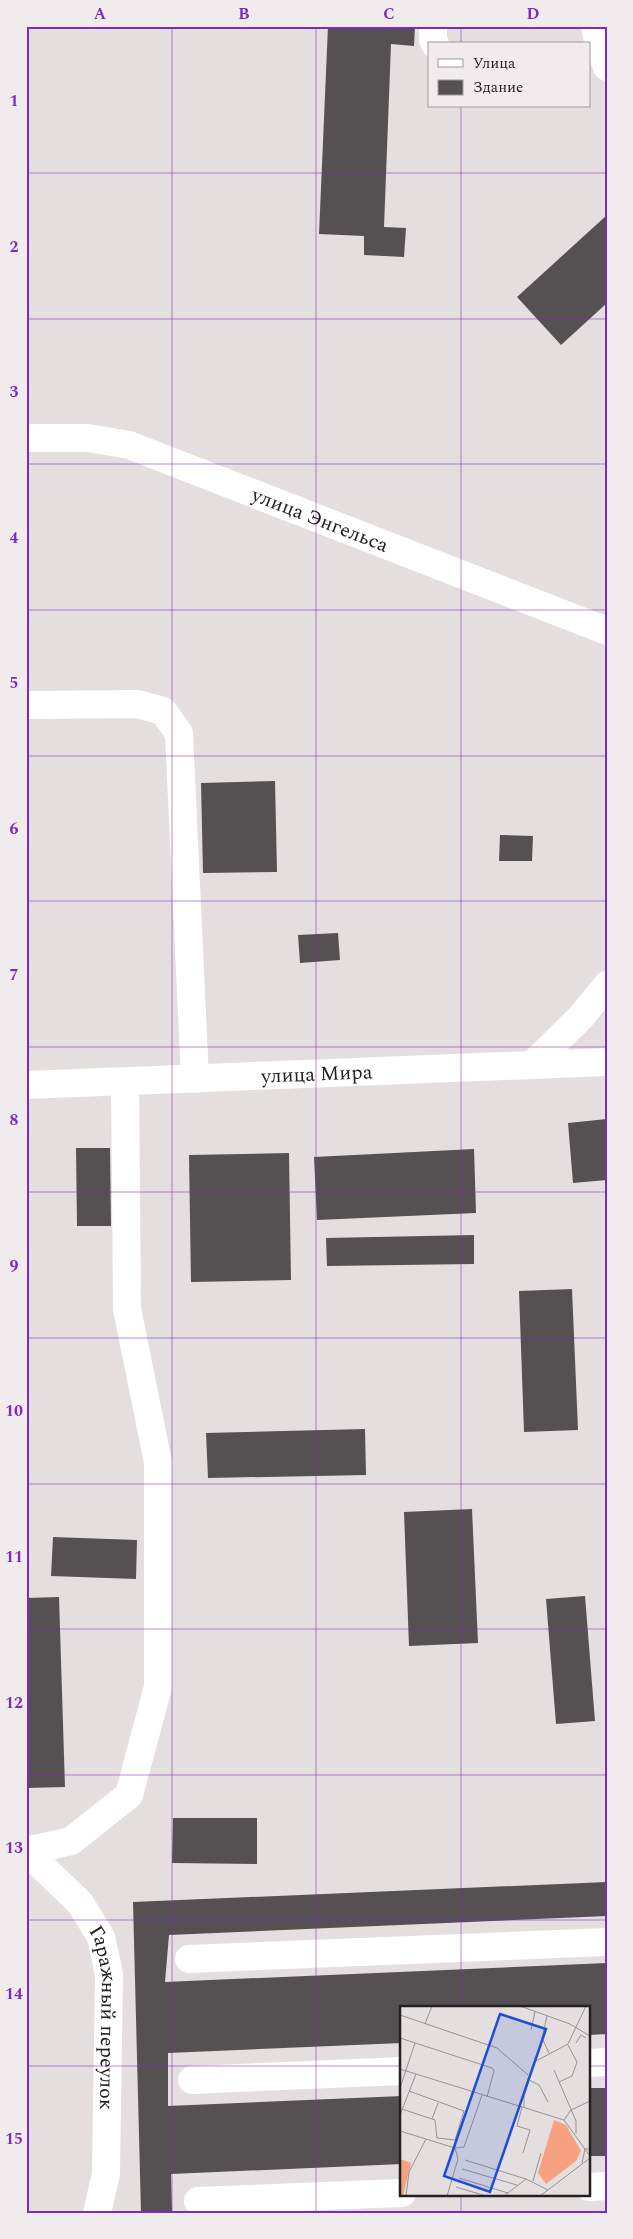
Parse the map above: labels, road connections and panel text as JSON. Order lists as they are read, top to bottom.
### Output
{
  "streets": {
    "street": ["улица Энгельса", "улица Мира", "Гаражный переулок"]
  },
  "legend": ["Улица", "Здание"],
  "grid": {
    "columns": [
      "A",
      "B",
      "C",
      "D"
    ],
    "rows": [
      "1",
      "2",
      "3",
      "4",
      "5",
      "6",
      "7",
      "8",
      "9",
      "10",
      "11",
      "12",
      "13",
      "14",
      "15"
    ]
  }
}
